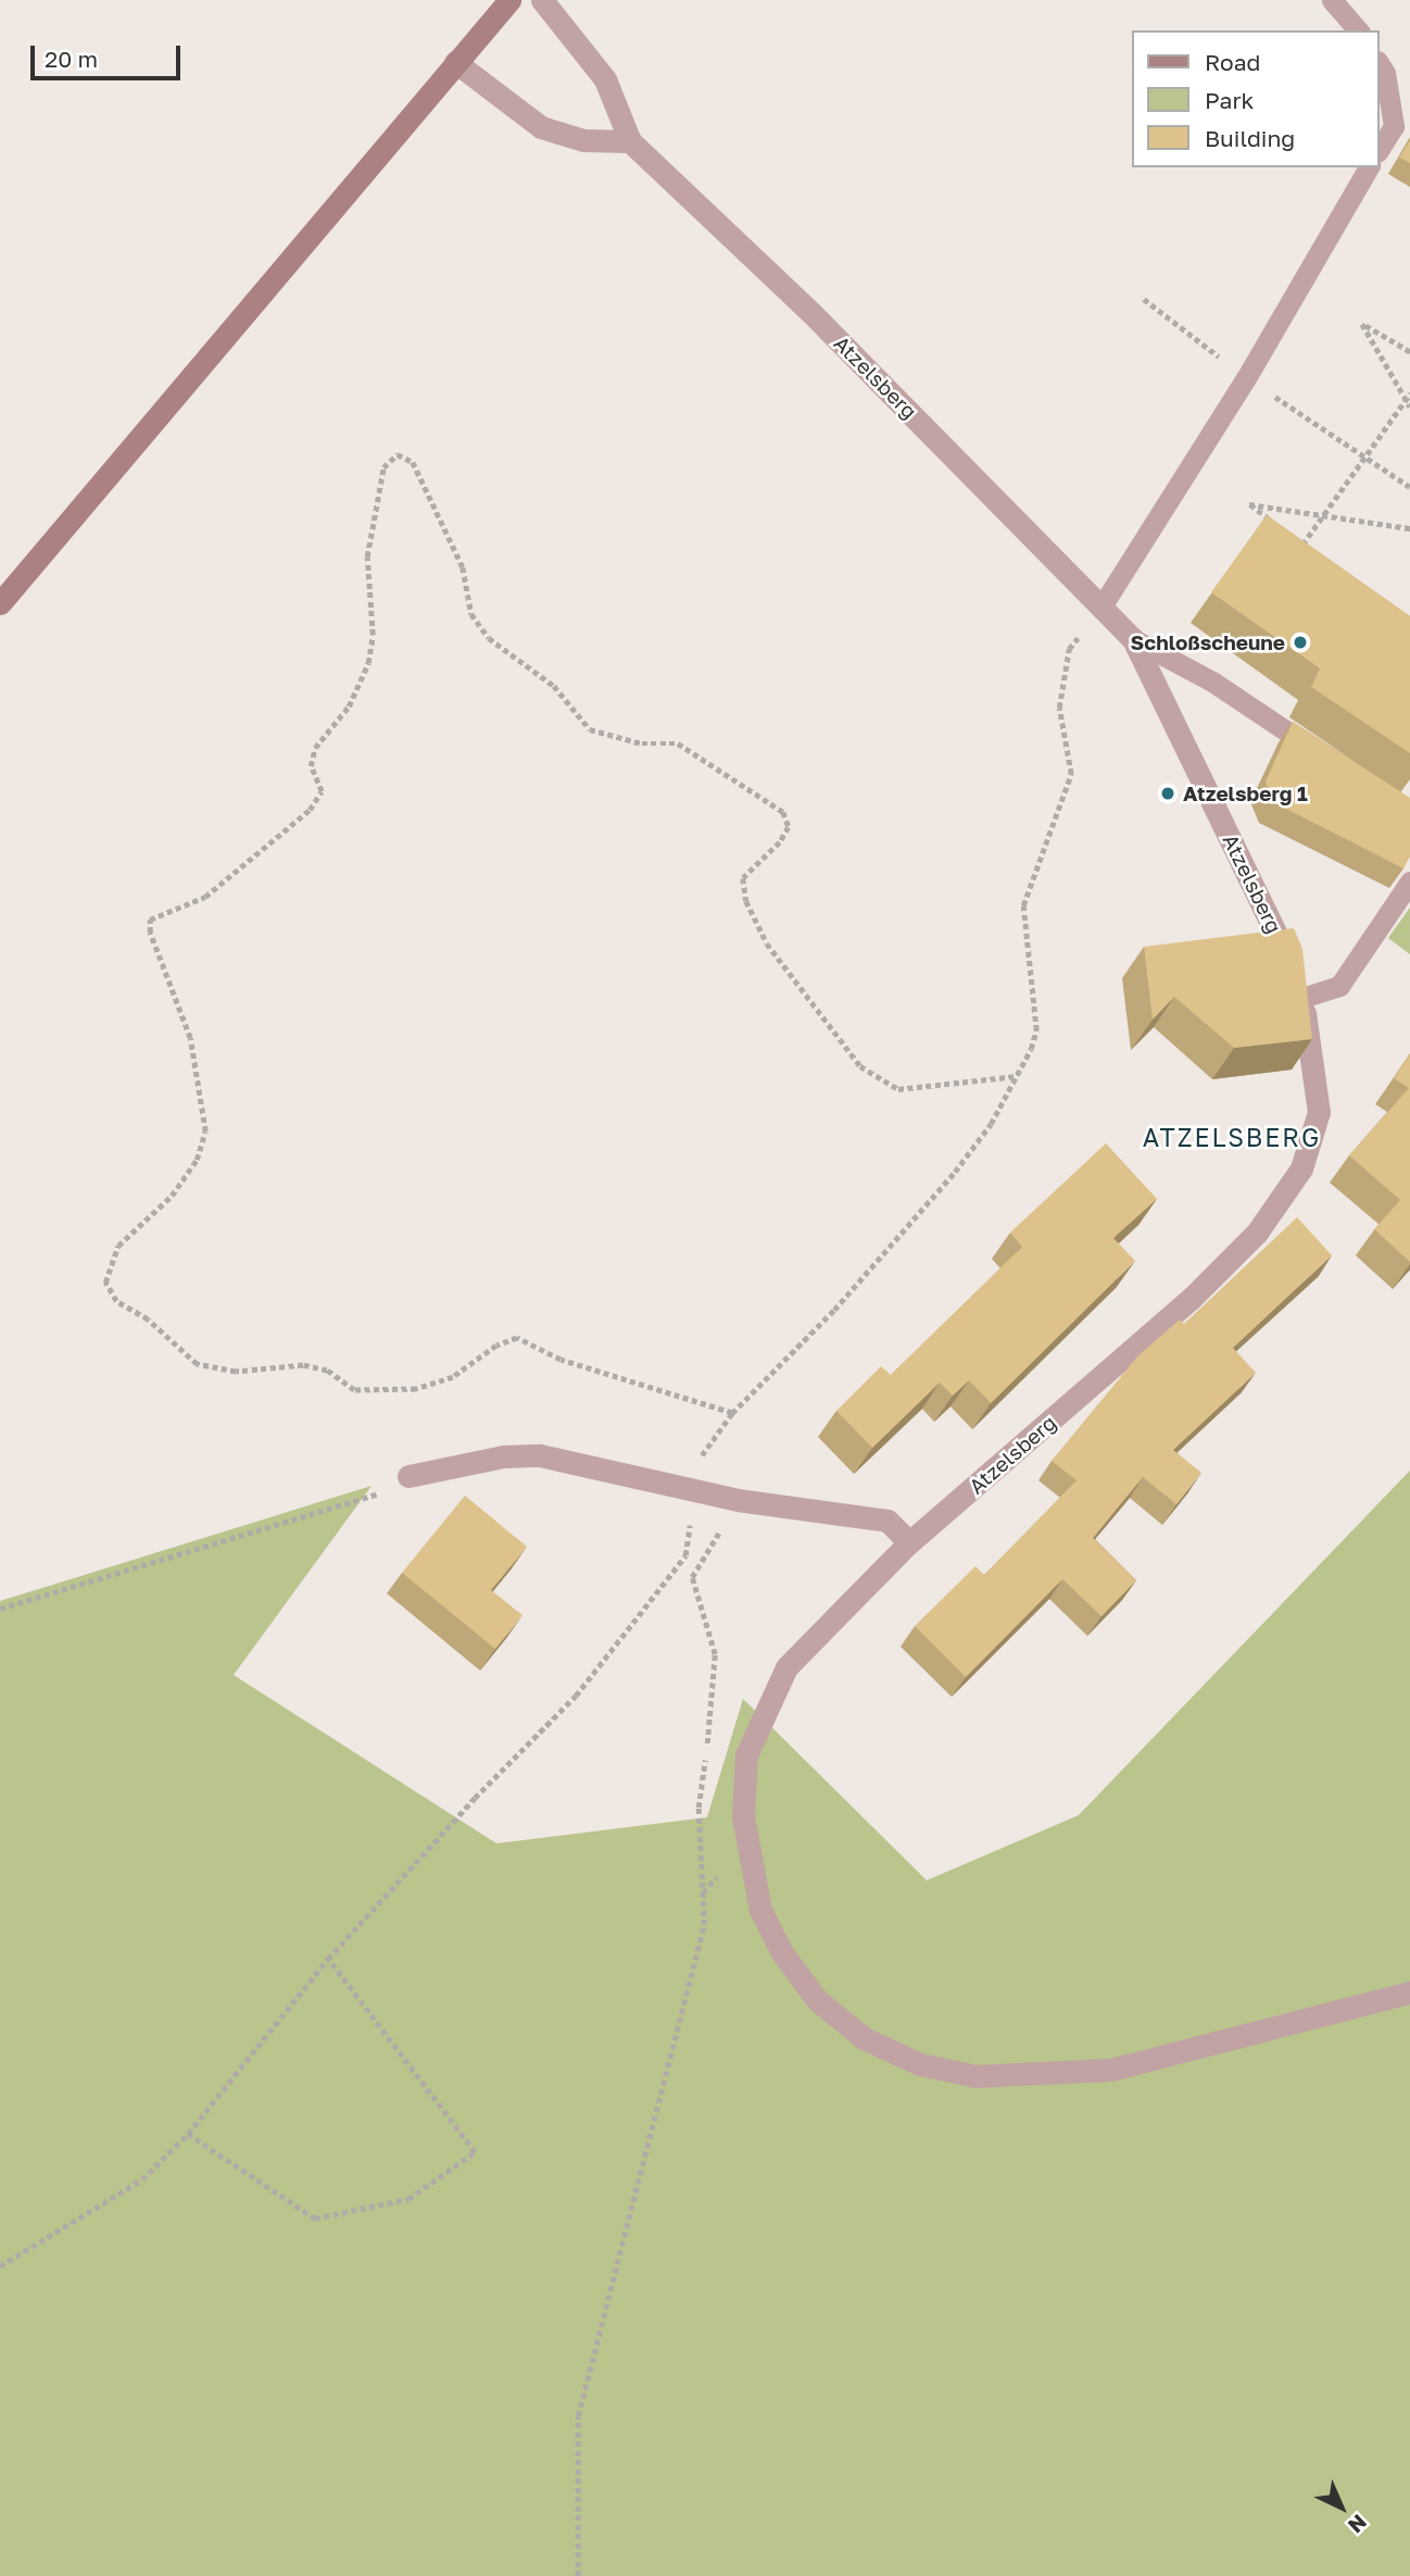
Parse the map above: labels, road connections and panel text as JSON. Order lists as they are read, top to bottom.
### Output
{
  "streets": {
    "street": ["Atzelsberg"]
  },
  "districts": ["ATZELSBERG"],
  "places": ["Schloßscheune", "Atzelsberg 1"],
  "legend": ["Road", "Park", "Building"],
  "scale_bar": "20 m",
  "north": "bottom right"
}
